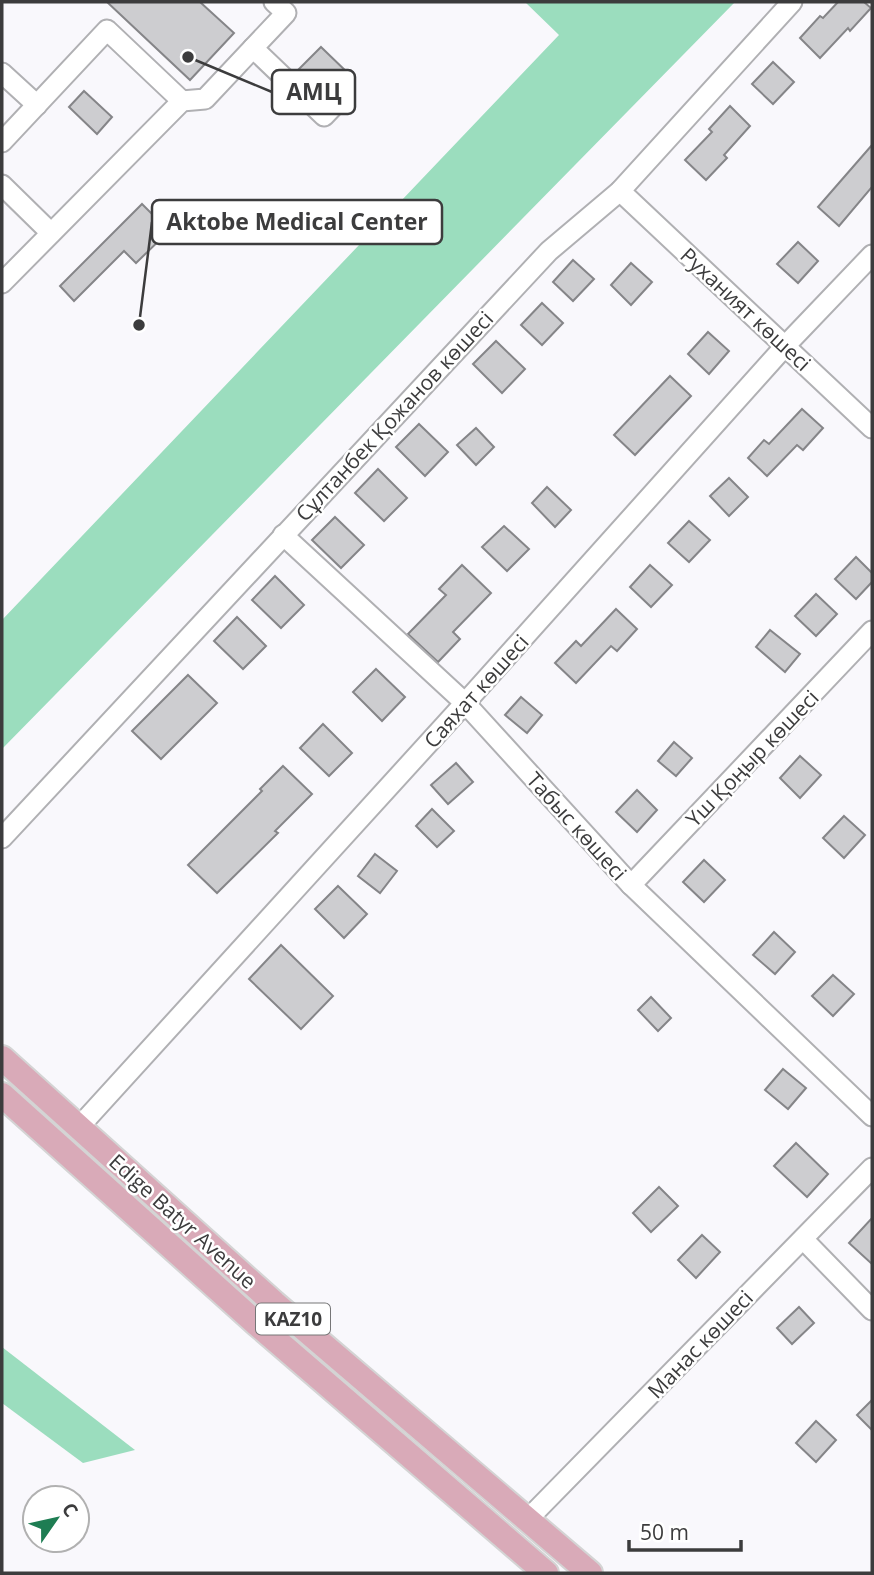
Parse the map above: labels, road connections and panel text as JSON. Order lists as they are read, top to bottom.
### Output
{
  "streets": {
    "main road": ["Edige Batyr Avenue", "KAZ10"],
    "street": [
      "Руханият көшесі",
      "Сұлтанбек Қожанов көшесі",
      "Саяхат көшесі",
      "Үш Қоңыр көшесі",
      "Табыс көшесі",
      "Манас көшесі"
    ]
  },
  "crossings": [
    ["Руханият көшесі", "Сұлтанбек Қожанов көшесі"],
    ["Руханият көшесі", "Саяхат көшесі"],
    ["Сұлтанбек Қожанов көшесі", "Табыс көшесі"],
    ["Саяхат көшесі", "Табыс көшесі"],
    ["Саяхат көшесі", "Edige Batyr Avenue"],
    ["Үш Қоңыр көшесі", "Табыс көшесі"],
    ["Edige Batyr Avenue", "Манас көшесі"]
  ],
  "places": ["АМЦ", "Aktobe Medical Center"],
  "scale_bar": "50 m",
  "north": "top right"
}
